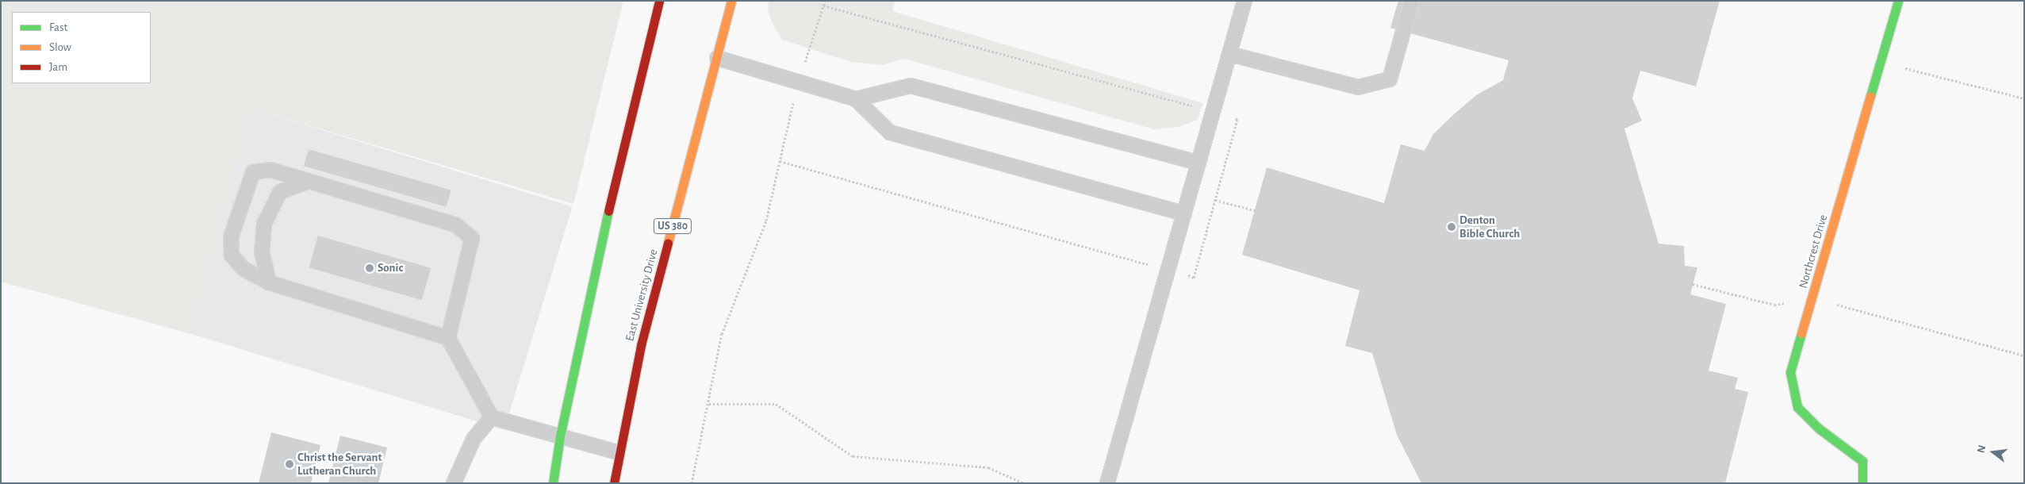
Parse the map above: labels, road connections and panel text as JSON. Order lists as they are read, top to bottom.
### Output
{
  "streets": {
    "main road": ["US 380", "Northcrest Drive", "East University Drive"]
  },
  "places": ["Denton Bible Church", "Sonic", "Christ the Servant Lutheran Church"],
  "legend": ["Fast", "Slow", "Jam"],
  "north": "left"
}
